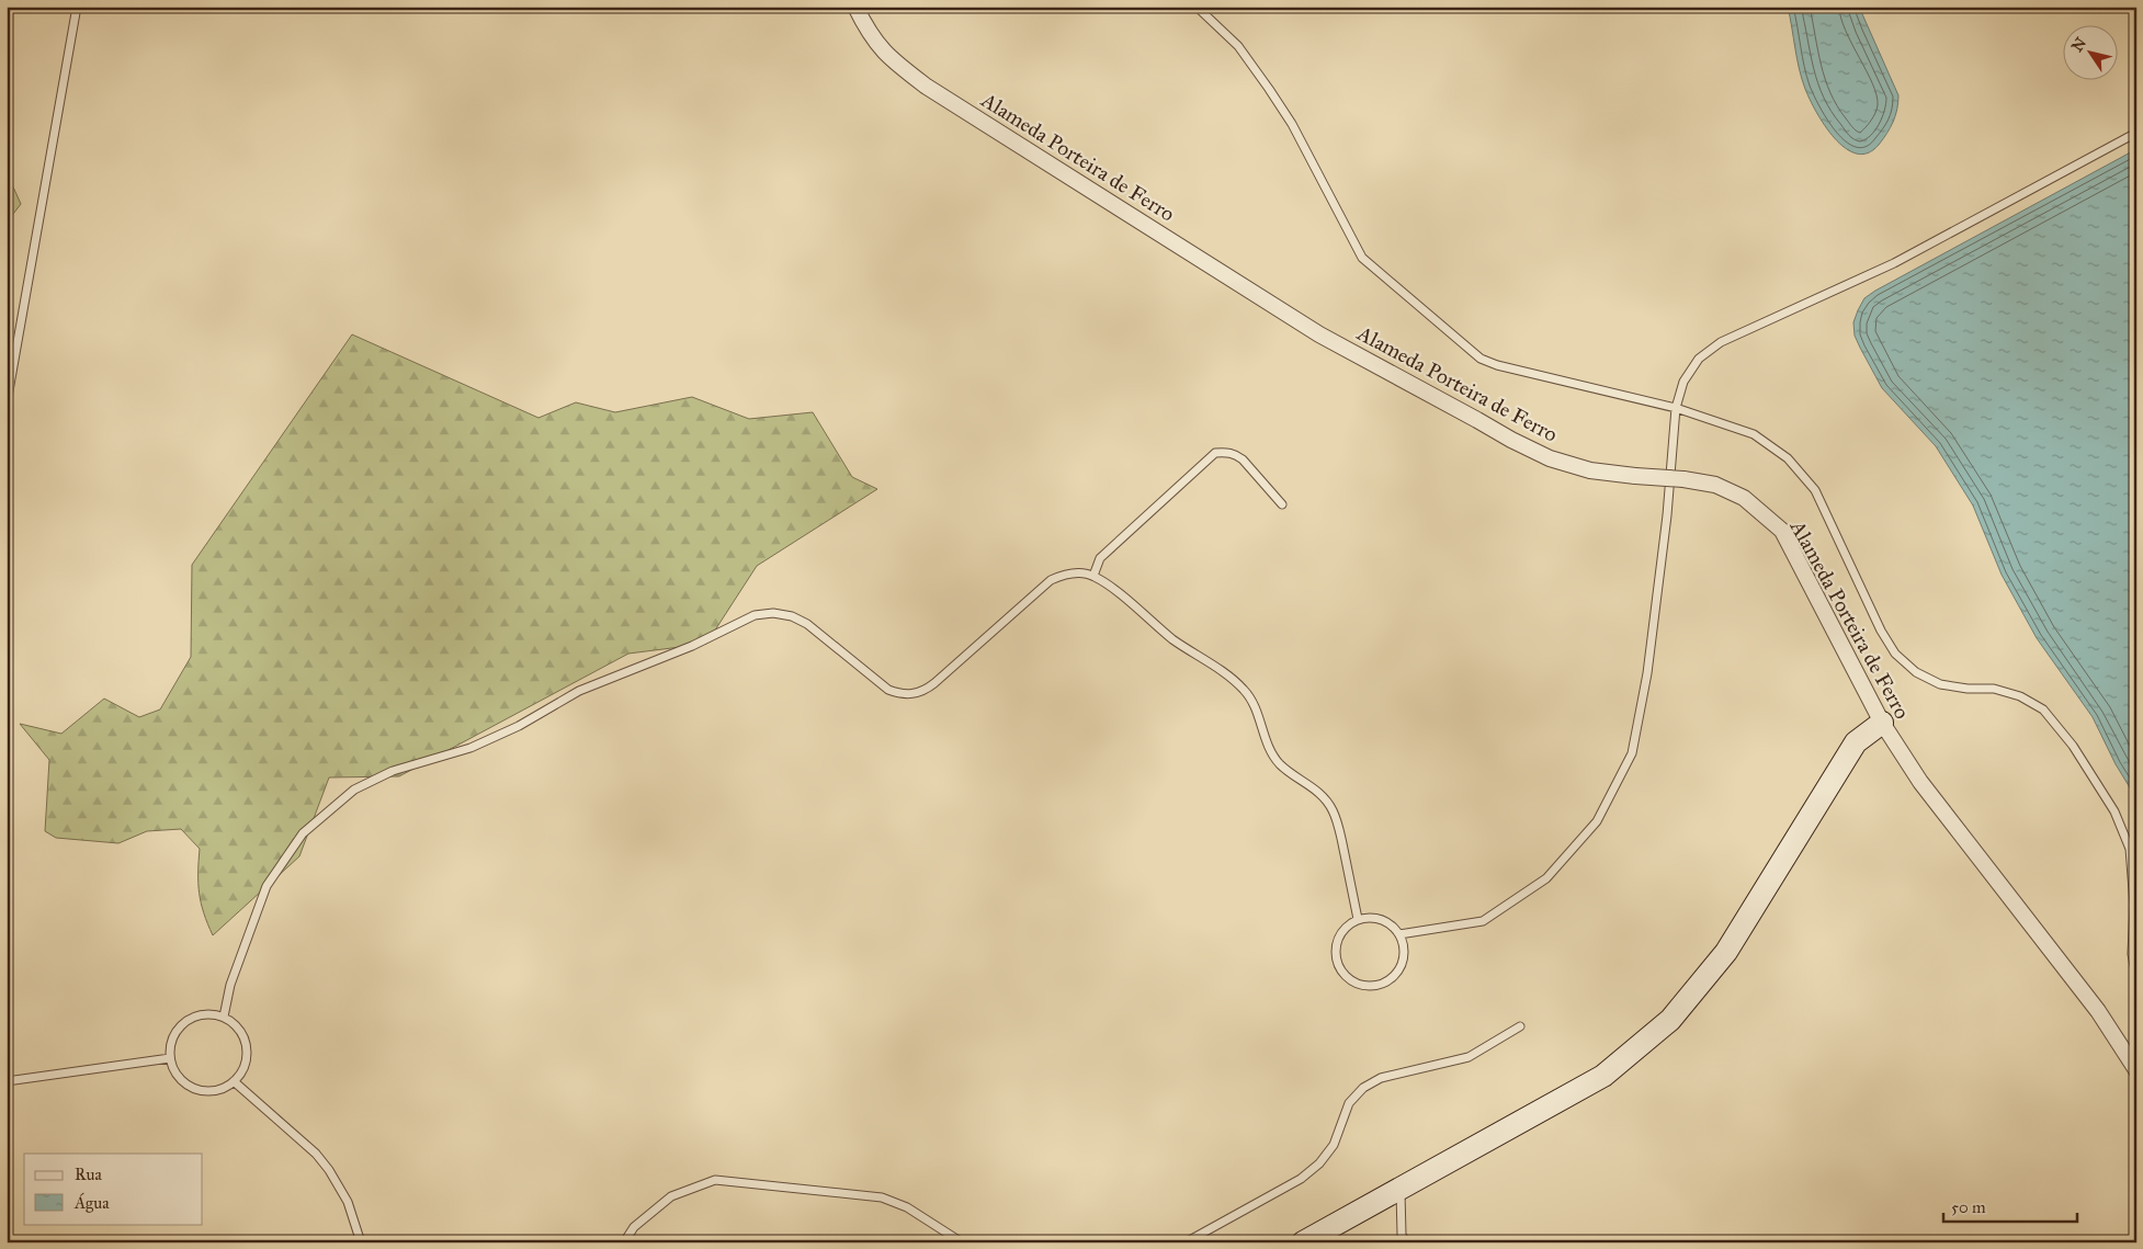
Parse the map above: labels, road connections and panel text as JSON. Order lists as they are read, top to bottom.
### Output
{
  "streets": {
    "street": ["Alameda Porteira de Ferro"]
  },
  "legend": ["Rua", "Água"],
  "scale_bar": "50 m",
  "north": "top left"
}
